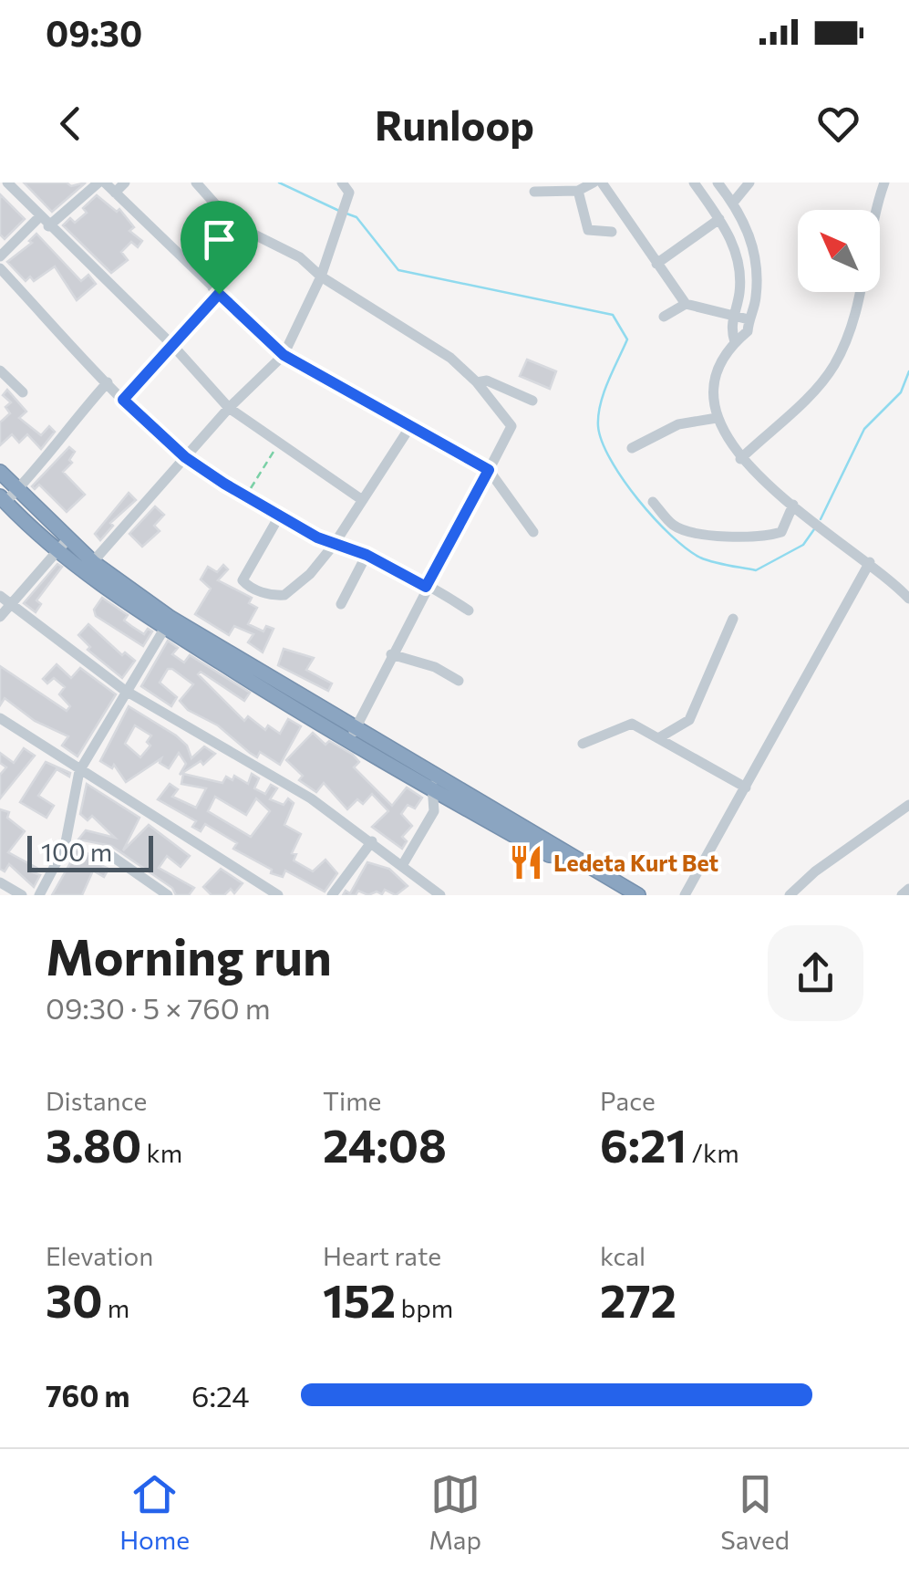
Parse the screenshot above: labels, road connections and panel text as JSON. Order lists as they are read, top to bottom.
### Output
{
  "places": {
    "restaurant": ["Ledeta Kurt Bet"]
  },
  "scale_bar": "100 m",
  "north": "top left",
  "page": {
    "status": "09:30",
    "header": "Runloop",
    "scale": "100 m",
    "heading": ["Morning run", "09:30 · 5 × 760 m"],
    "stats": [
      ["Distance", "3.80 km"],
      ["Time", "24:08"],
      ["Pace", "6:21 /km"],
      ["Elevation", "30 m"],
      ["Heart rate", "152 bpm"],
      ["kcal", "272"]
    ],
    "list": [
      {
        "name": "760 m",
        "note": "6:24"
      }
    ],
    "tabs": ["Home", "Map", "Saved"]
  }
}
